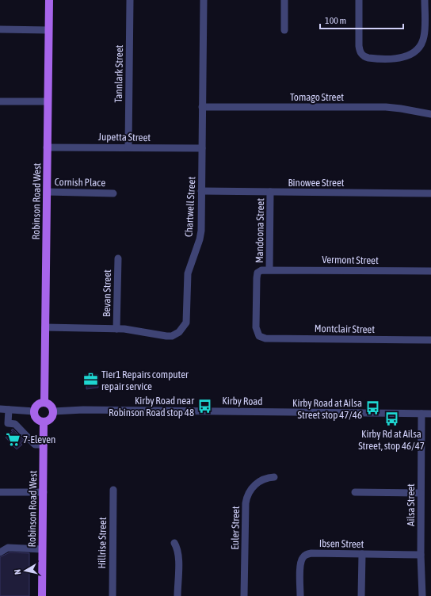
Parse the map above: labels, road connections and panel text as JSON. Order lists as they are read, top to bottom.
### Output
{
  "streets": {
    "main road": ["Robinson Road West"],
    "street": [
      "Tannlark Street",
      "Tomago Street",
      "Jupetta Street",
      "Cornish Place",
      "Binowee Street",
      "Chartwell Street",
      "Mandoona Street",
      "Vermont Street",
      "Bevan Street",
      "Montclair Street",
      "Kirby Road",
      "Ailsa Street",
      "Euler Street",
      "Hillrise Street",
      "Ibsen Street"
    ]
  },
  "crossings": [
    ["Tannlark Street", "Jupetta Street"],
    ["Tomago Street", "Chartwell Street"],
    ["Jupetta Street", "Robinson Road West"],
    ["Jupetta Street", "Chartwell Street"],
    ["Cornish Place", "Robinson Road West"],
    ["Binowee Street", "Chartwell Street"],
    ["Binowee Street", "Mandoona Street"],
    ["Robinson Road West", "Chartwell Street"],
    ["Robinson Road West", "Kirby Road"],
    ["Chartwell Street", "Bevan Street"],
    ["Mandoona Street", "Vermont Street"],
    ["Mandoona Street", "Montclair Street"],
    ["Vermont Street", "Montclair Street"],
    ["Kirby Road", "Ailsa Street"],
    ["Ailsa Street", "Ibsen Street"]
  ],
  "places": {
    "office": ["Tier1 Repairs computer repair service"],
    "bus stop": ["Kirby Road near Robinson Road stop 48", "Kirby Road at Ailsa Street stop 47/46", "Kirby Rd at Ailsa Street, stop 46/47"],
    "supermarket": ["7-Eleven"]
  },
  "scale_bar": "100 m",
  "north": "left"
}
